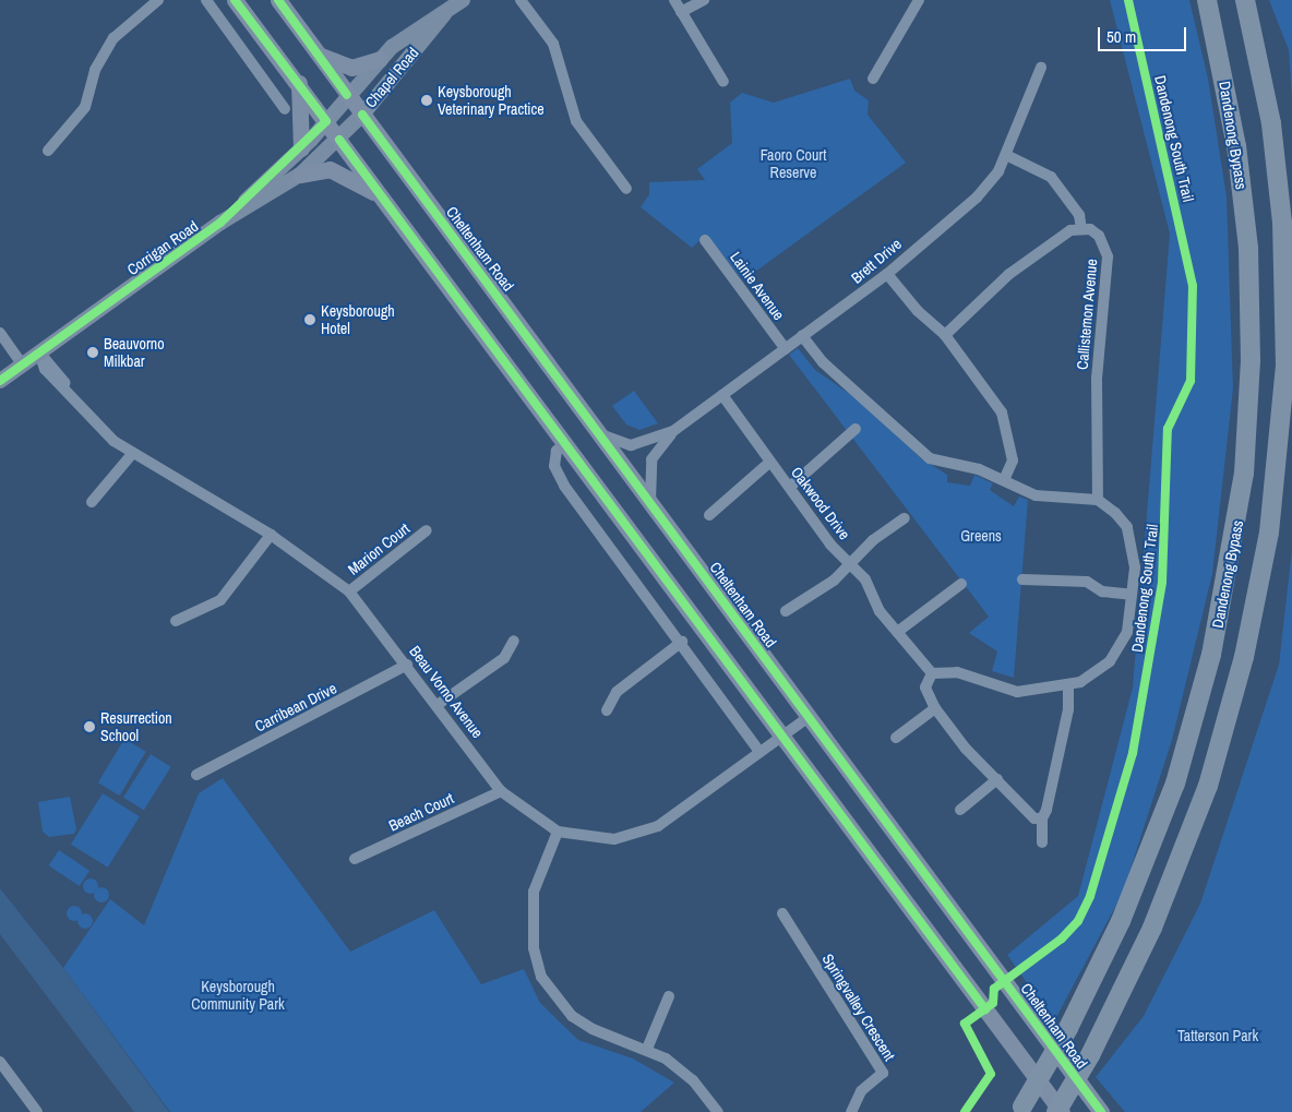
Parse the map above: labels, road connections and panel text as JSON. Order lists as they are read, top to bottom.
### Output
{
  "streets": {
    "highway": ["Dandenong Bypass"],
    "main road": ["Chapel Road", "Corrigan Road", "Cheltenham Road"],
    "street": [
      "Brett Drive",
      "Lainie Avenue",
      "Callistemon Avenue",
      "Oakwood Drive",
      "Marion Court",
      "Beau Vorno Avenue",
      "Carribean Drive",
      "Beach Court",
      "Springvalley Crescent"
    ],
    "cycle path": ["Dandenong South Trail"]
  },
  "crossings": [
    ["Chapel Road", "Corrigan Road"],
    ["Chapel Road", "Cheltenham Road"],
    ["Corrigan Road", "Cheltenham Road"],
    ["Corrigan Road", "Beau Vorno Avenue"],
    ["Cheltenham Road", "Brett Drive"],
    ["Cheltenham Road", "Beau Vorno Avenue"],
    ["Brett Drive", "Lainie Avenue"],
    ["Brett Drive", "Oakwood Drive"],
    ["Marion Court", "Beau Vorno Avenue"],
    ["Beau Vorno Avenue", "Carribean Drive"],
    ["Beau Vorno Avenue", "Beach Court"]
  ],
  "parks": [
    "Faoro Court Reserve",
    "Greens",
    "Keysborough Community Park",
    "Tatterson Park"
  ],
  "places": [
    "Keysborough Veterinary Practice",
    "Keysborough Hotel",
    "Beauvorno Milkbar",
    "Resurrection School"
  ],
  "scale_bar": "50 m"
}
